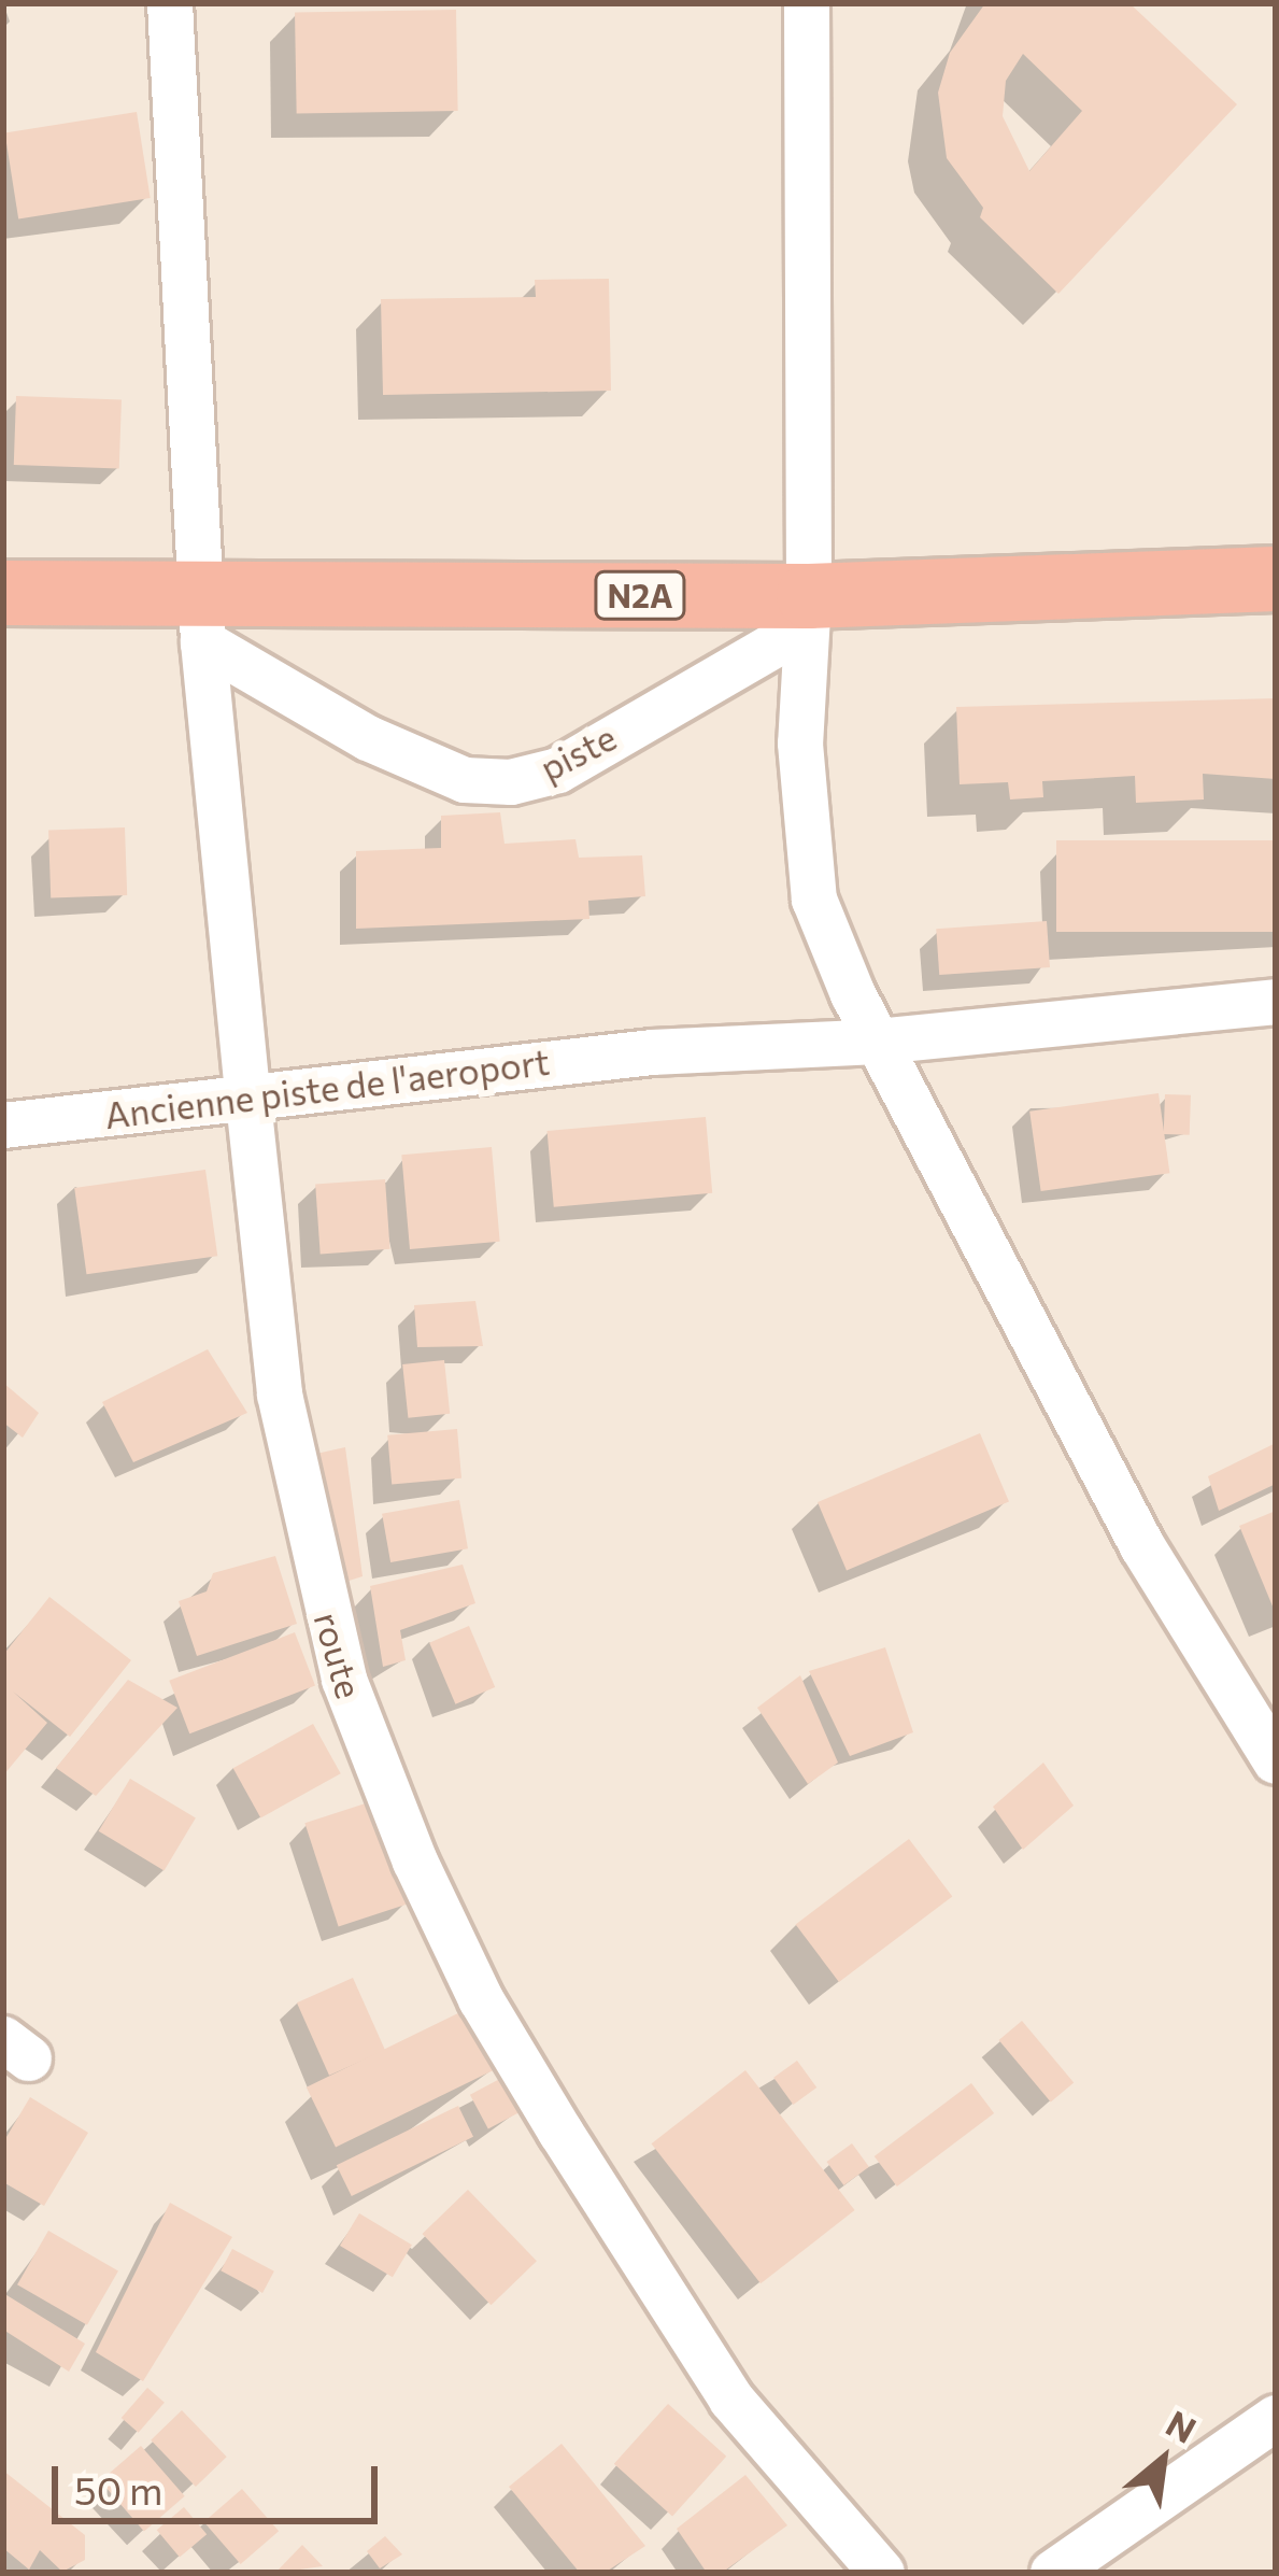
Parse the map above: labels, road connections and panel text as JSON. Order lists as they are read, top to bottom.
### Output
{
  "streets": {
    "highway": ["N2A"],
    "street": ["piste", "Ancienne piste de l'aeroport", "route"]
  },
  "crossings": [
    ["N2A", "piste"],
    ["N2A", "route"],
    ["piste", "route"],
    ["Ancienne piste de l'aeroport", "route"]
  ],
  "scale_bar": "50 m",
  "north": "top right"
}
